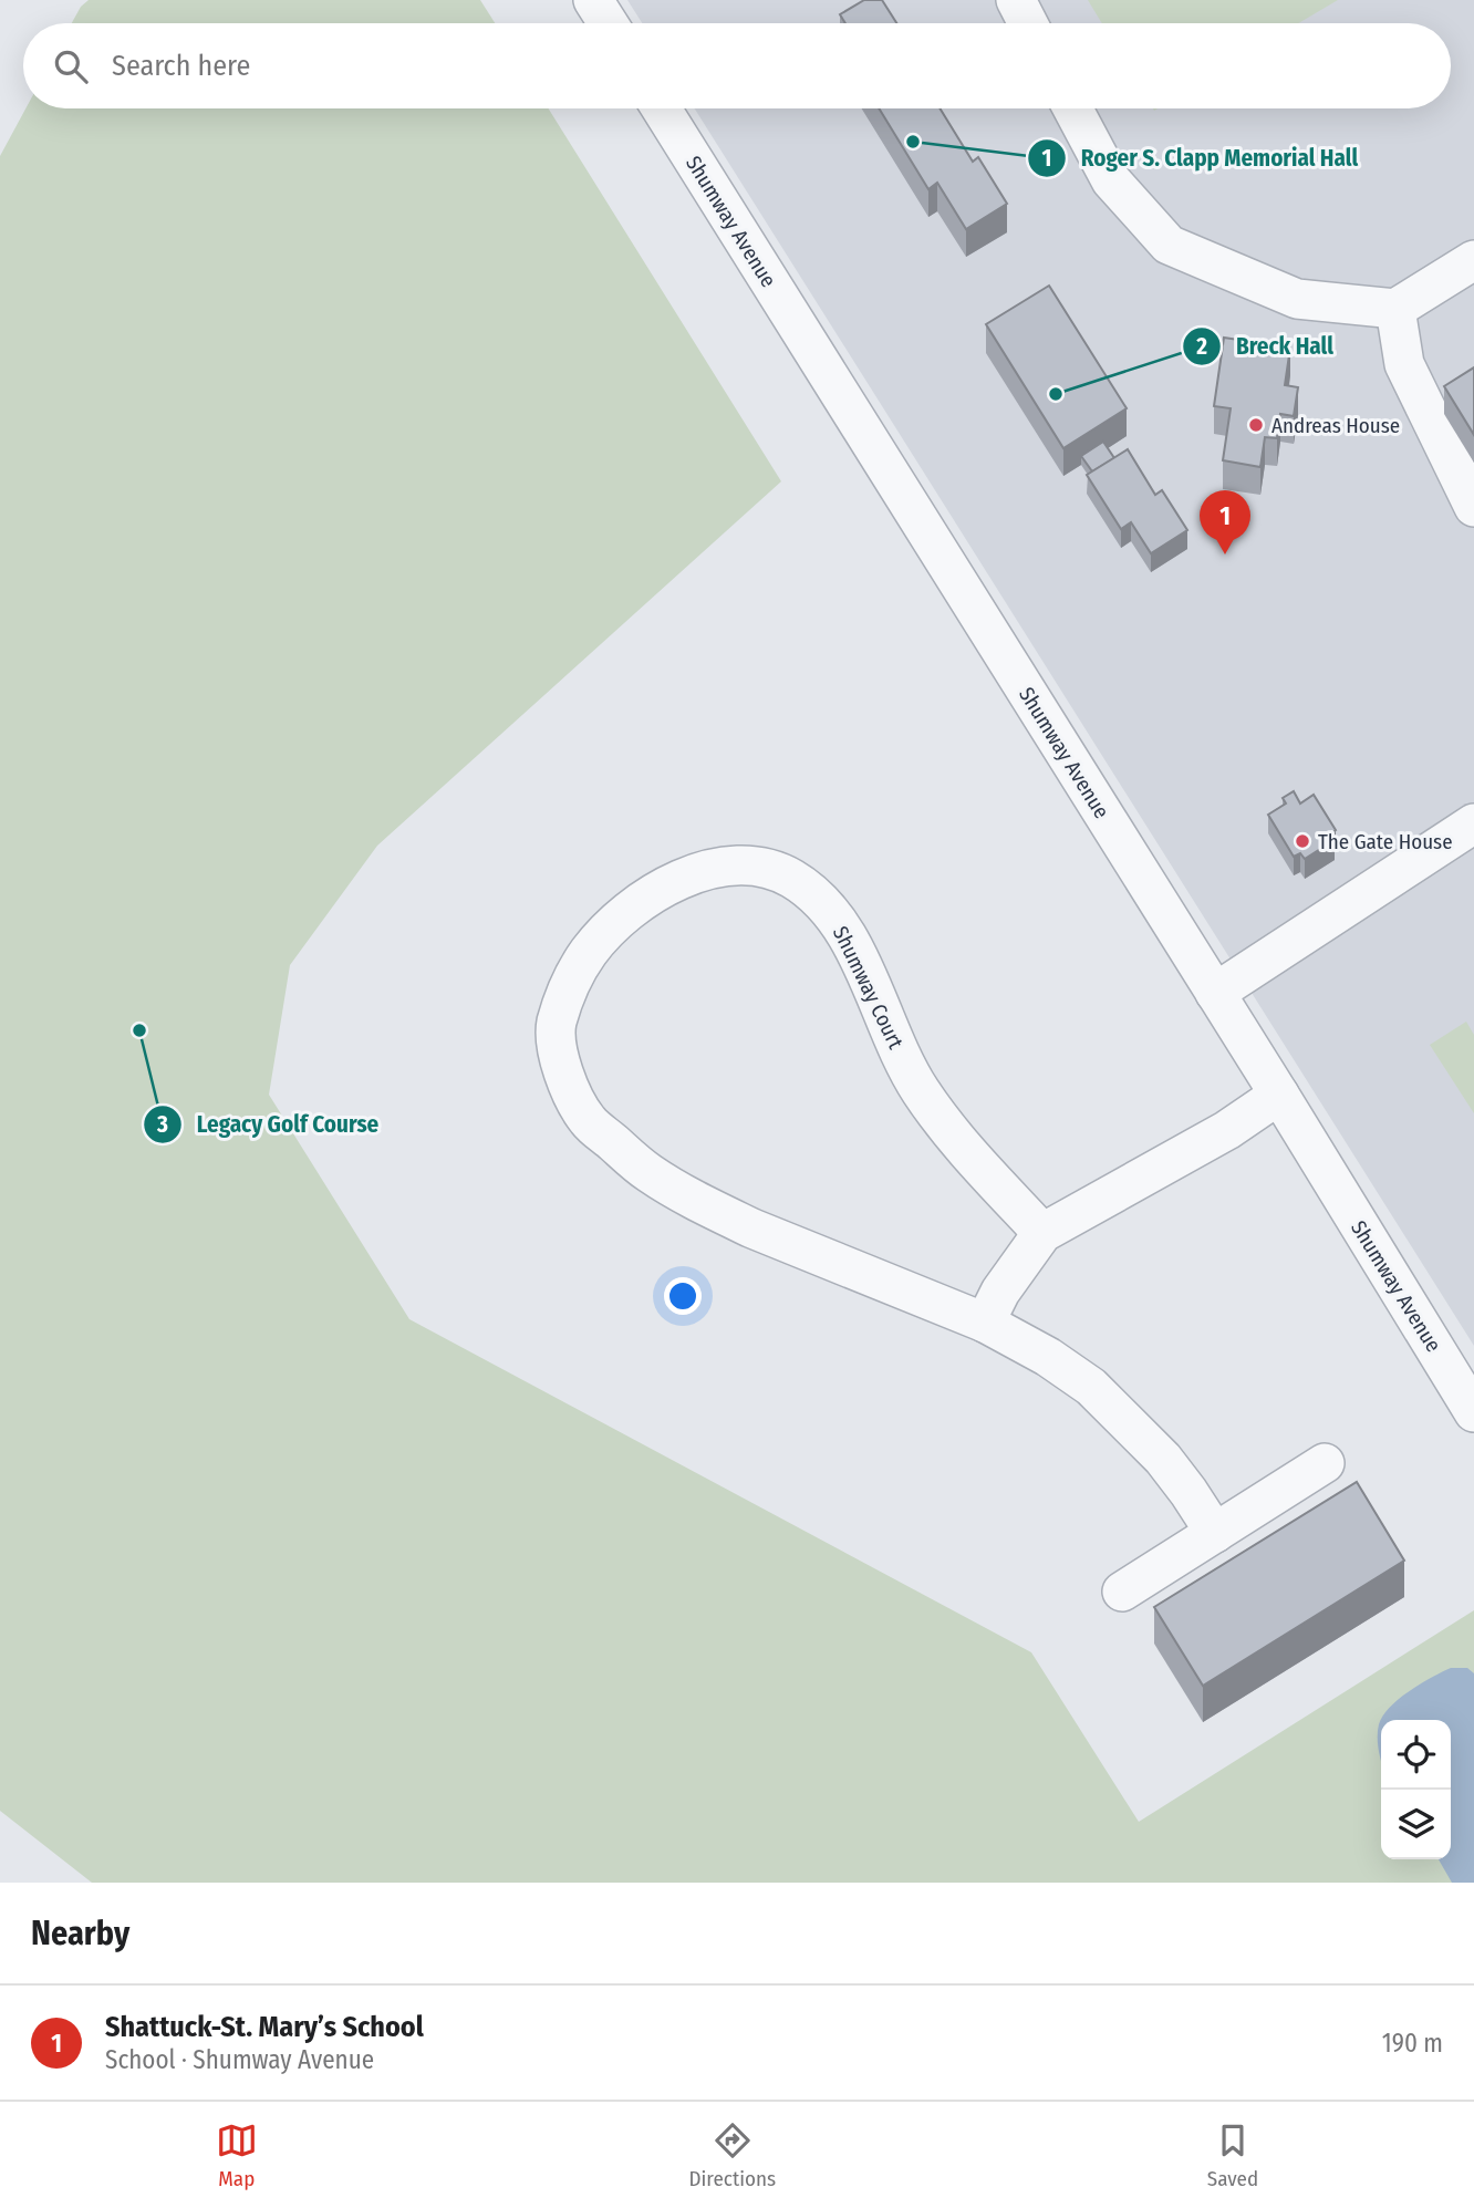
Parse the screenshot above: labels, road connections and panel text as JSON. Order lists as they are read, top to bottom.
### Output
{
  "streets": {
    "street": ["Shumway Avenue", "Shumway Court"]
  },
  "places": [
    "Roger S. Clapp Memorial Hall",
    "Breck Hall",
    "Andreas House",
    "The Gate House",
    "Legacy Golf Course"
  ],
  "page": {
    "search": "Search here",
    "pins": "1",
    "heading": "Nearby",
    "list": [
      {
        "mark": "1",
        "name": "Shattuck-St. Mary’s School",
        "note": "School · Shumway Avenue",
        "value": "190 m"
      }
    ],
    "nav": ["Map", "Directions", "Saved"]
  }
}
